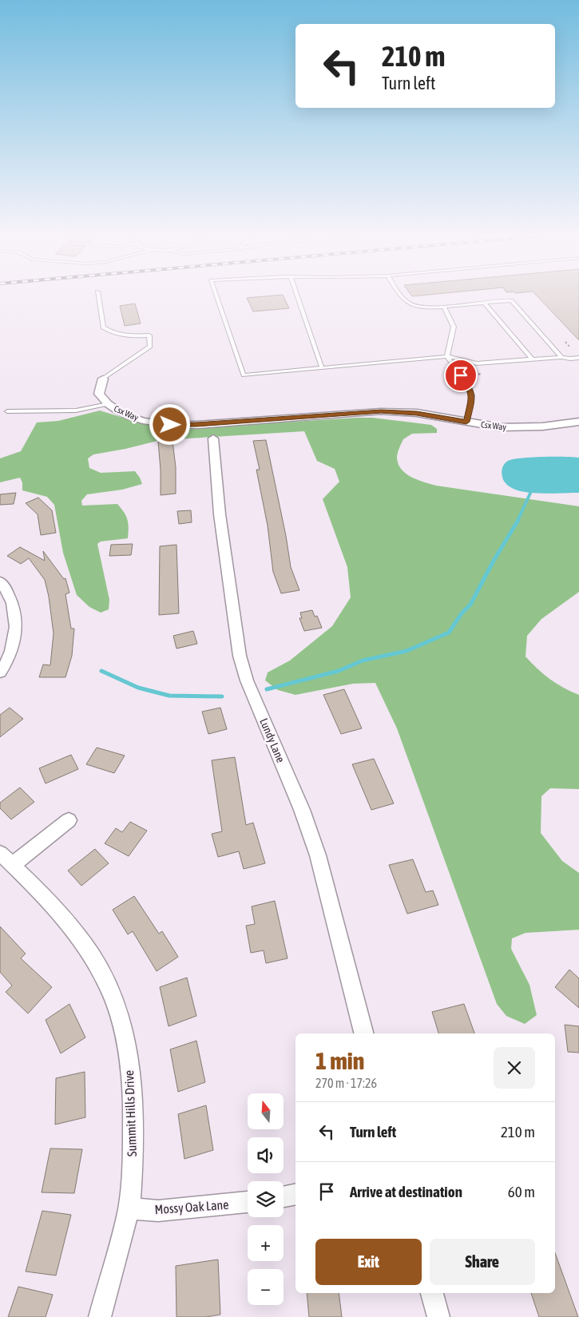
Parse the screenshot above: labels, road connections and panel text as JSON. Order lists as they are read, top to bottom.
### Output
{
  "streets": {
    "street": [
      "Csx Way",
      "Lundy Lane",
      "Summit Hills Drive",
      "Mossy Oak Lane"
    ]
  },
  "crossings": [
    ["Summit Hills Drive", "Mossy Oak Lane"]
  ],
  "north": "top",
  "page": {
    "turn": ["210 m", "Turn left"],
    "heading": ["1 min", "270 m · 17:26"],
    "map_buttons": ["+", "−"],
    "list": [
      {
        "name": "Turn left",
        "value": "210 m"
      },
      {
        "name": "Arrive at destination",
        "value": "60 m"
      }
    ],
    "buttons": ["Exit", "Share"]
  }
}
